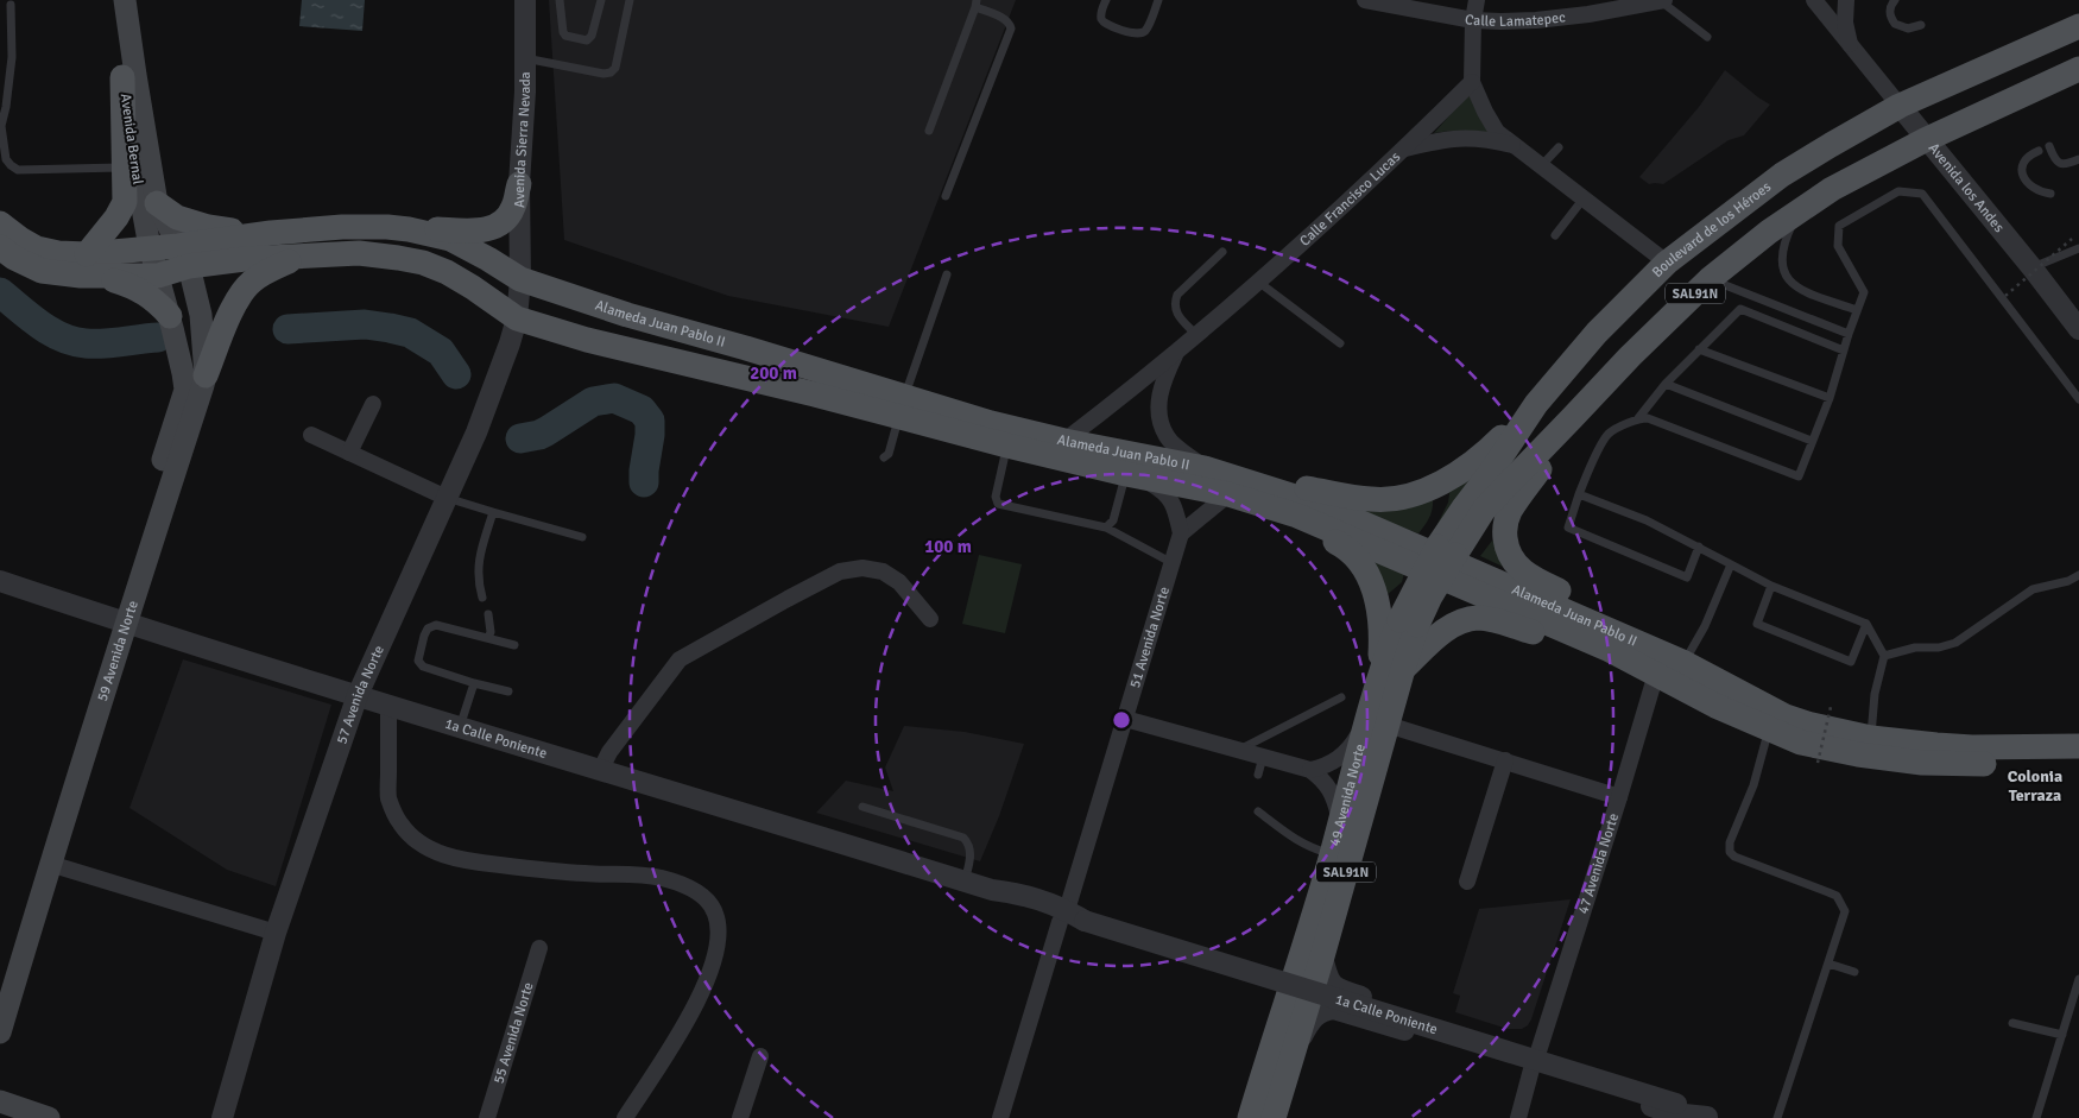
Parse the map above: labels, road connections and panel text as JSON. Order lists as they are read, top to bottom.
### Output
{
  "streets": {
    "main road": [
      "Avenida Bernal",
      "Boulevard de los Héroes",
      "SAL91N",
      "Alameda Juan Pablo II",
      "59 Avenida Norte",
      "49 Avenida Norte"
    ],
    "street": [
      "Calle Lamatepec",
      "Avenida Sierra Nevada",
      "Avenida los Andes",
      "Calle Francisco Lucas",
      "51 Avenida Norte",
      "57 Avenida Norte",
      "1a Calle Poniente",
      "47 Avenida Norte",
      "55 Avenida Norte"
    ]
  },
  "crossings": [
    ["Avenida Bernal", "Alameda Juan Pablo II"],
    ["Avenida Bernal", "59 Avenida Norte"],
    ["Avenida Sierra Nevada", "Alameda Juan Pablo II"],
    ["Avenida Sierra Nevada", "57 Avenida Norte"],
    ["Avenida los Andes", "Boulevard de los Héroes"],
    ["Calle Francisco Lucas", "Alameda Juan Pablo II"],
    ["Boulevard de los Héroes", "49 Avenida Norte"],
    ["Alameda Juan Pablo II", "59 Avenida Norte"],
    ["Alameda Juan Pablo II", "57 Avenida Norte"],
    ["Alameda Juan Pablo II", "47 Avenida Norte"],
    ["51 Avenida Norte", "1a Calle Poniente"],
    ["59 Avenida Norte", "1a Calle Poniente"],
    ["57 Avenida Norte", "1a Calle Poniente"],
    ["1a Calle Poniente", "49 Avenida Norte"],
    ["1a Calle Poniente", "47 Avenida Norte"]
  ],
  "districts": ["Colonia Terraza"],
  "rings": ["200 m", "100 m"]
}
